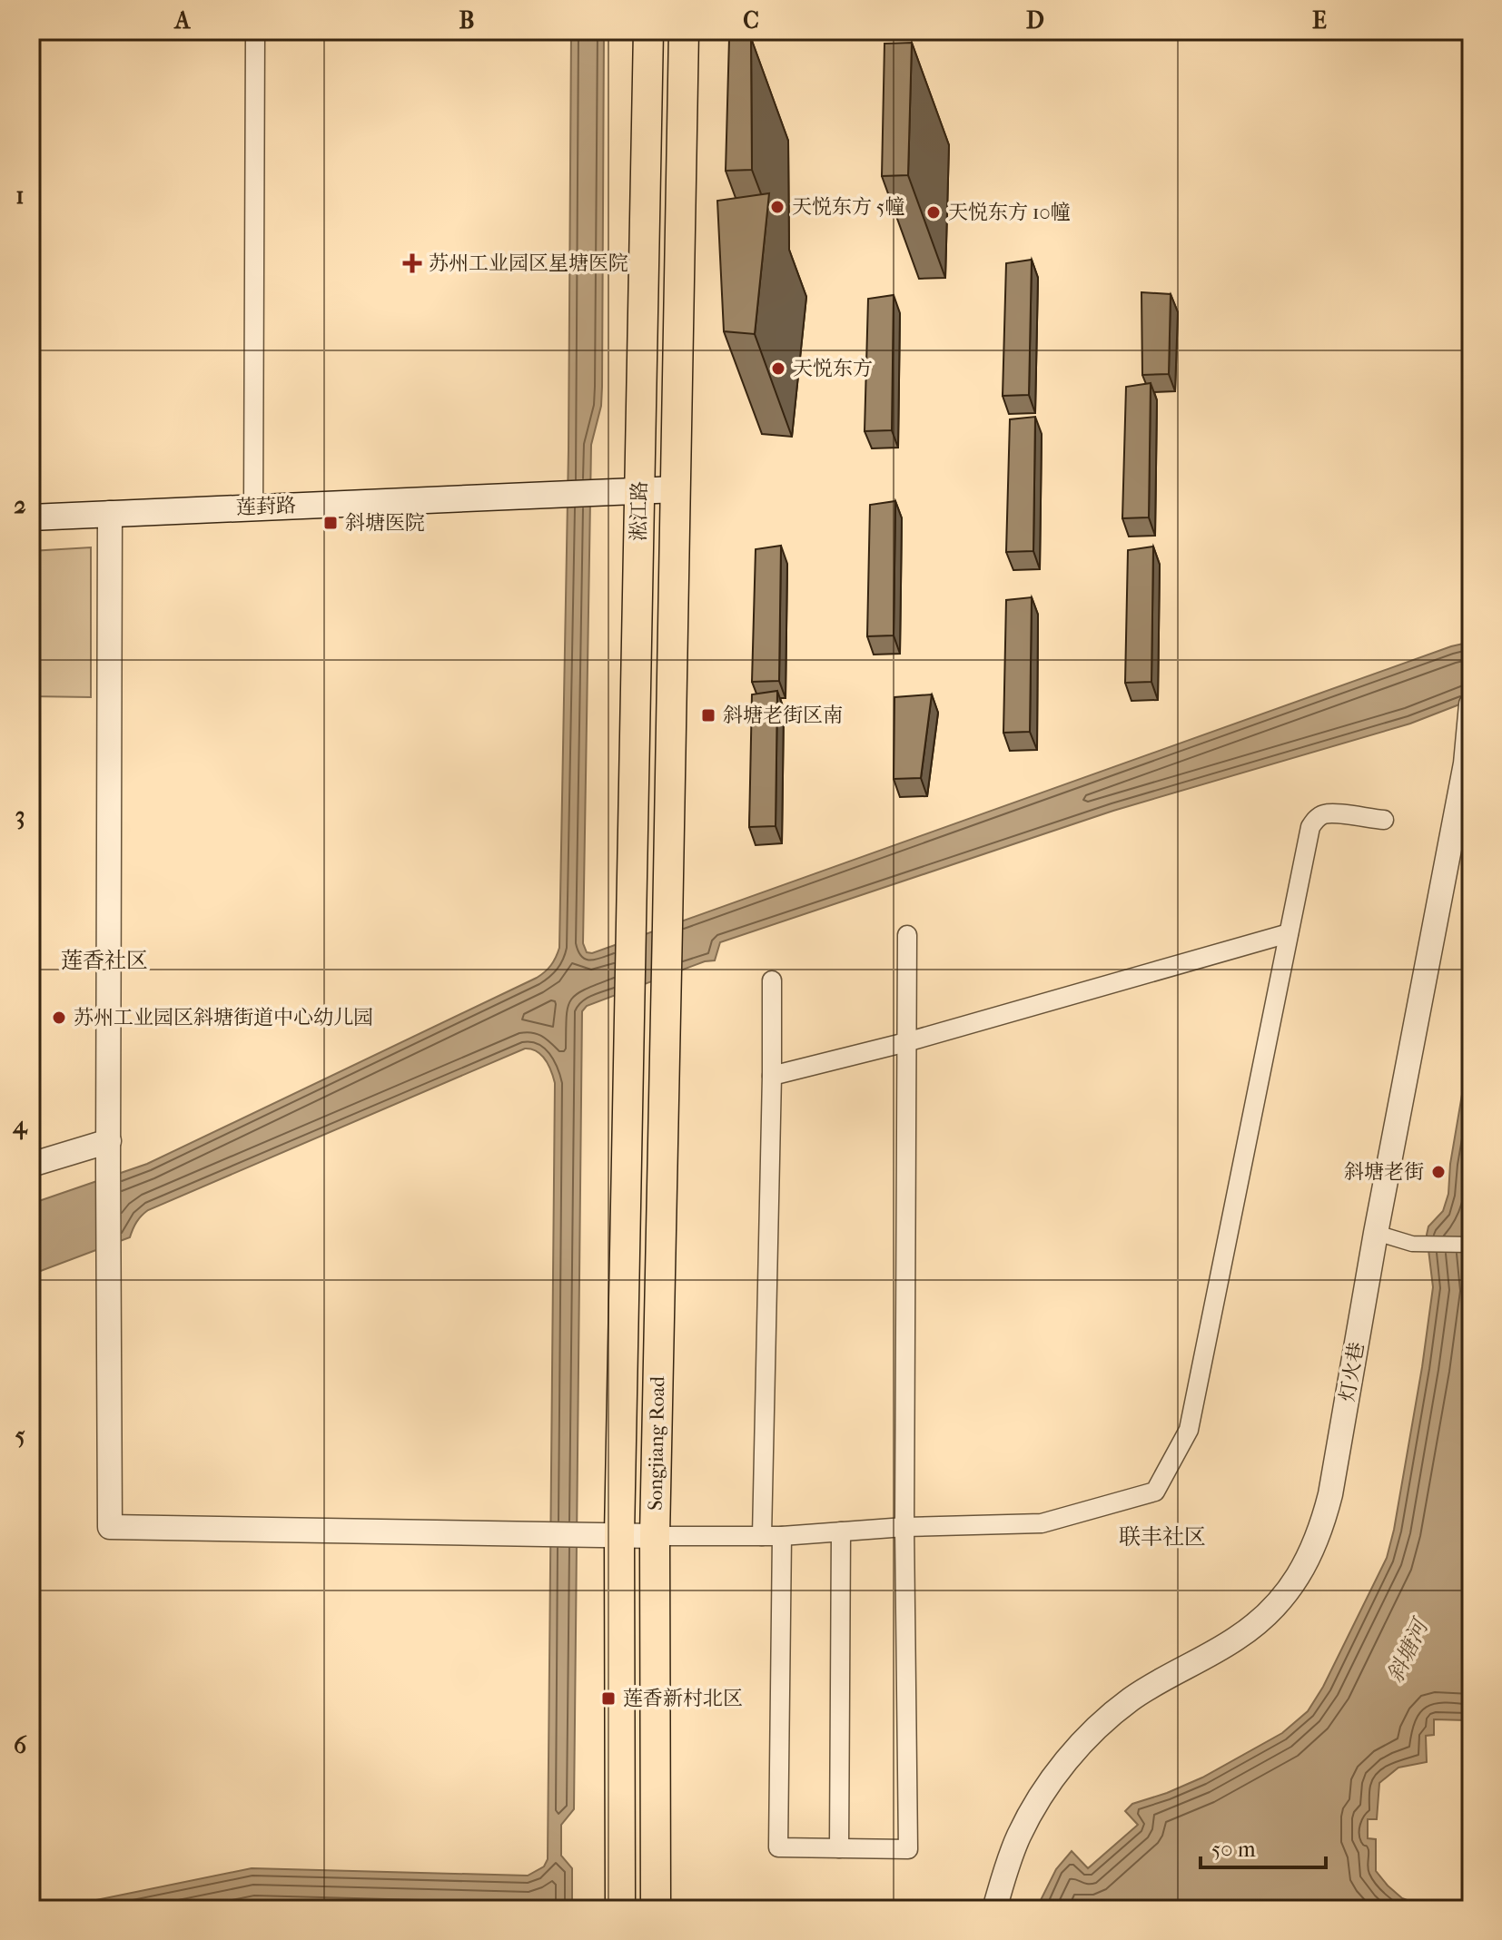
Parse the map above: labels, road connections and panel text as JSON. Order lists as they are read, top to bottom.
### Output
{
  "streets": {
    "main road": ["莲葑路", "淞江路", "Songjiang Road"],
    "street": ["灯火巷"]
  },
  "crossings": [
    ["莲葑路", "淞江路"],
    ["淞江路", "Songjiang Road"]
  ],
  "districts": ["莲香社区", "联丰社区"],
  "water": ["斜塘河"],
  "places": {
    "other": [
      "天悦东方 5幢",
      "天悦东方 10幢",
      "天悦东方",
      "苏州工业园区斜塘街道中心幼儿园",
      "斜塘老街"
    ],
    "health": ["苏州工业园区星塘医院"],
    "transit": ["斜塘医院", "斜塘老街区南", "莲香新村北区"]
  },
  "scale_bar": "50 m",
  "grid": {
    "columns": [
      "A",
      "B",
      "C",
      "D",
      "E"
    ],
    "rows": [
      "1",
      "2",
      "3",
      "4",
      "5",
      "6"
    ]
  }
}
